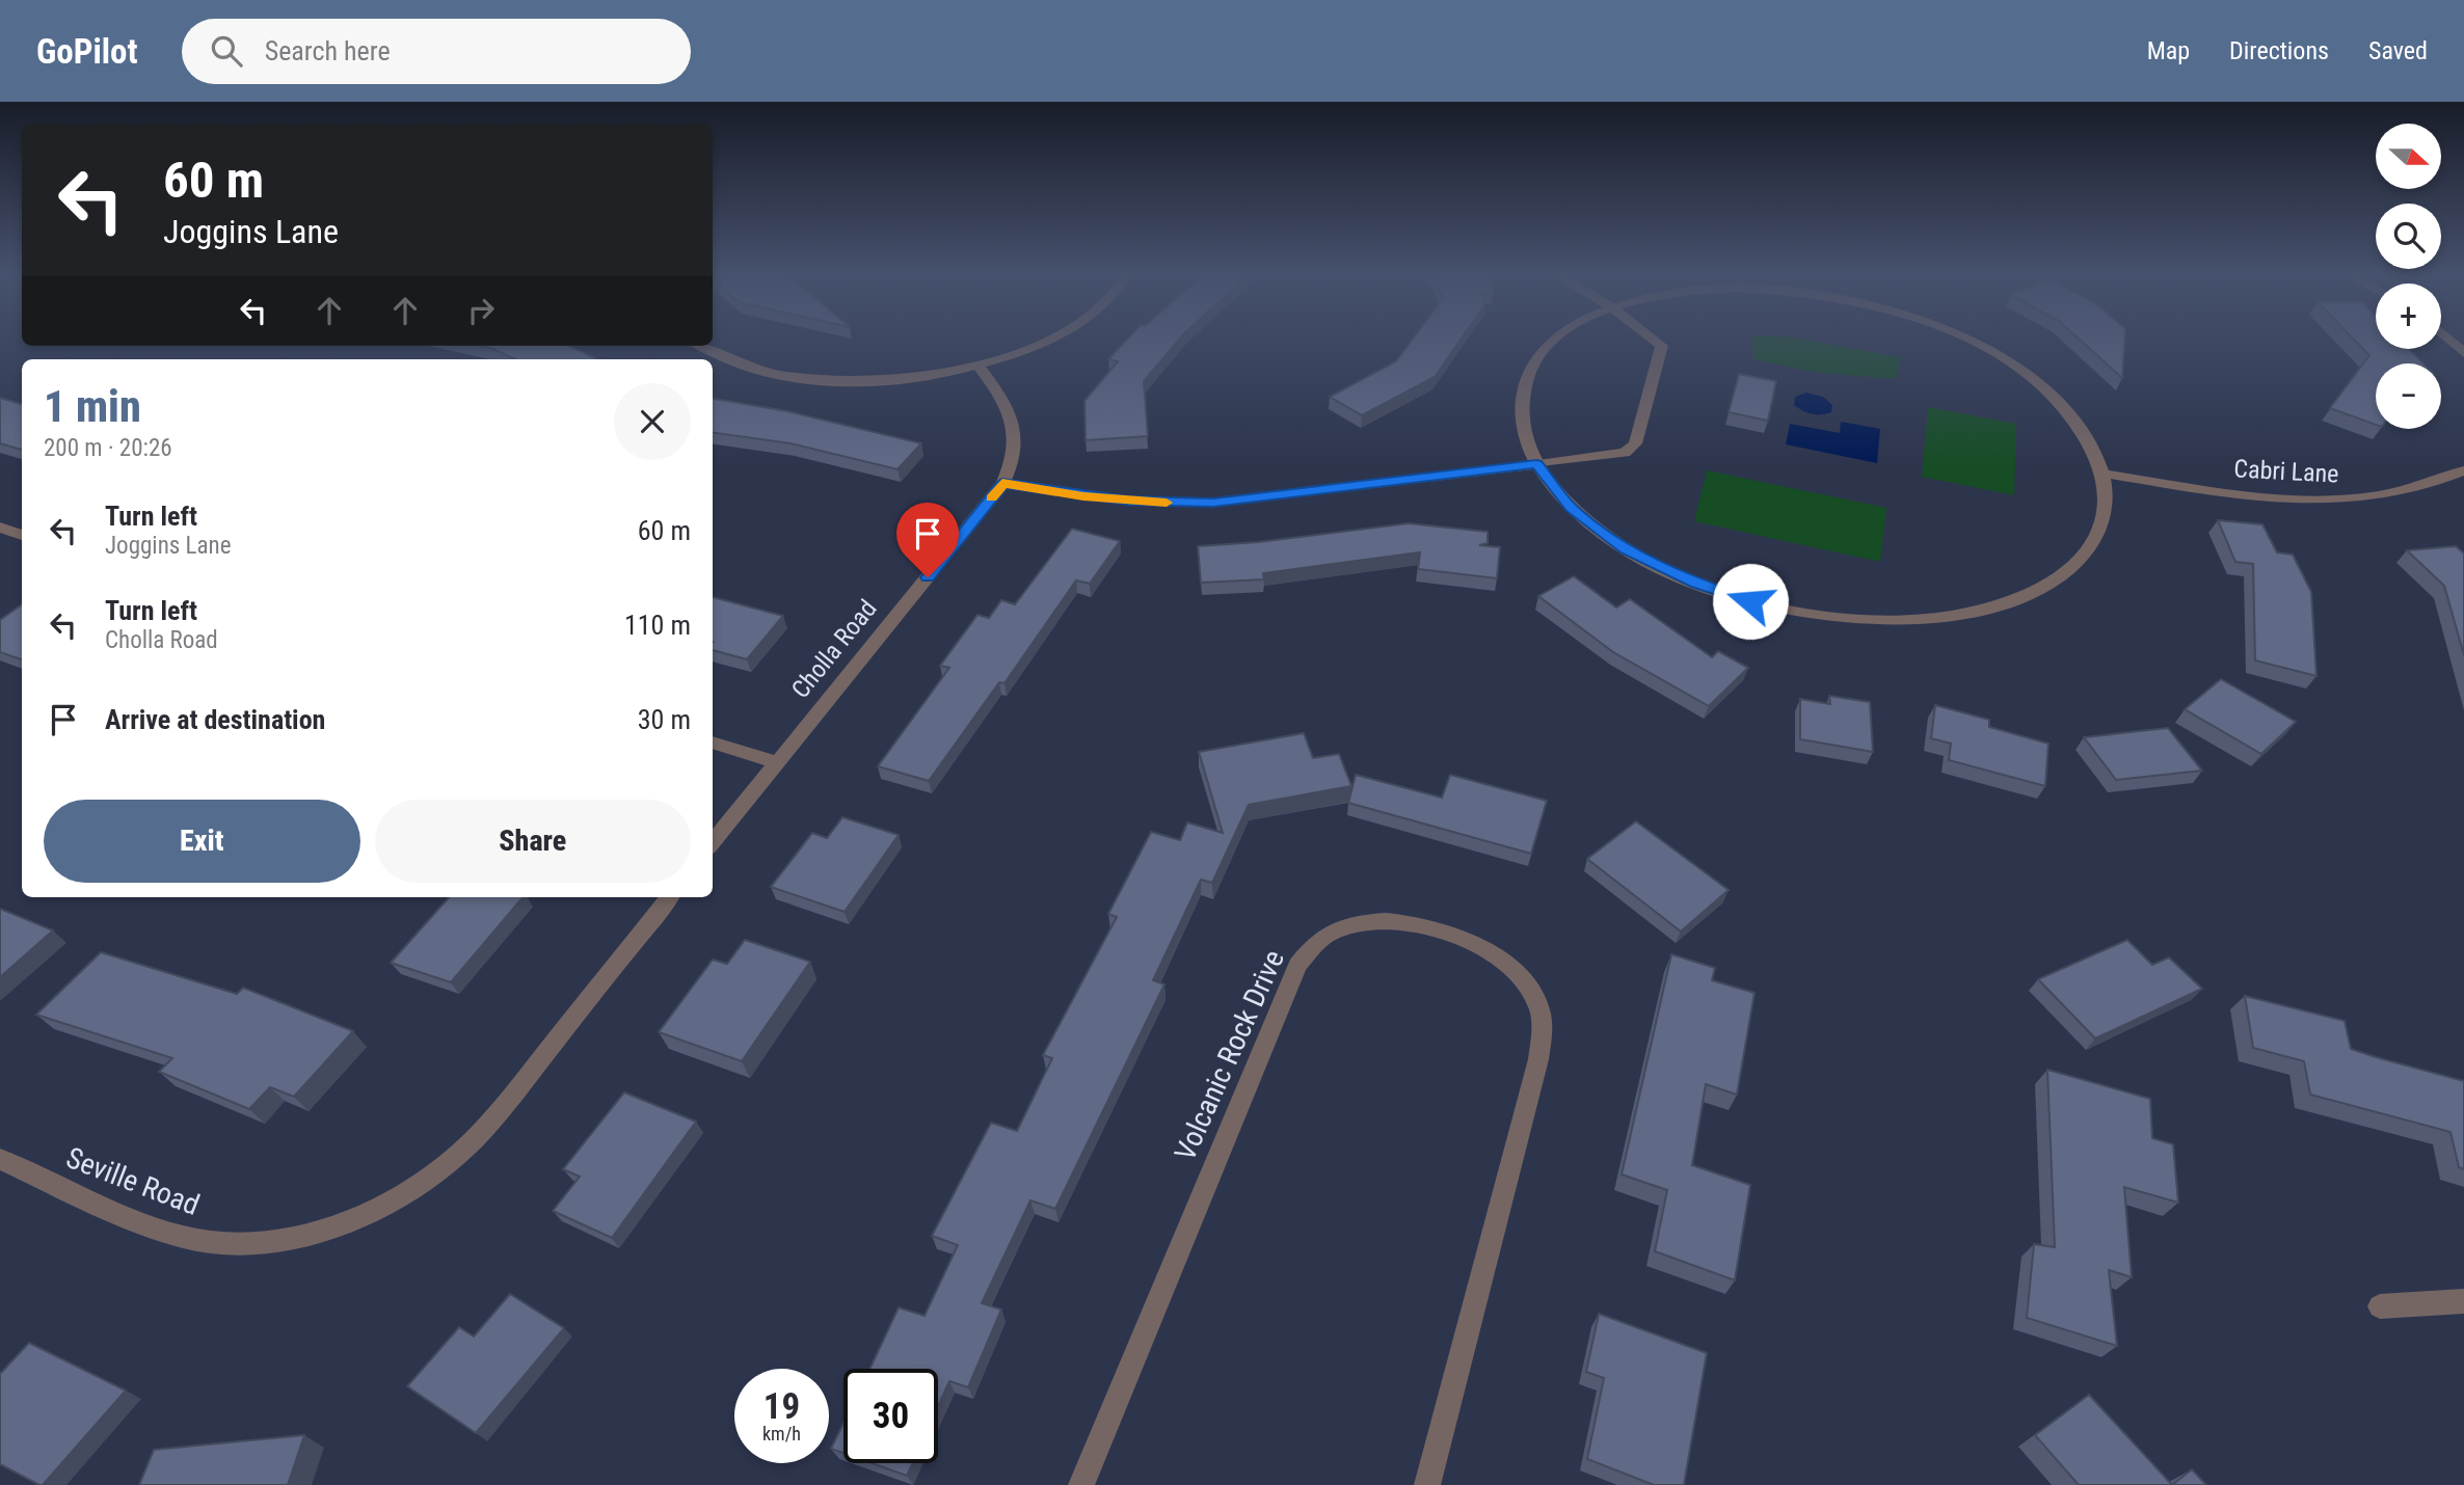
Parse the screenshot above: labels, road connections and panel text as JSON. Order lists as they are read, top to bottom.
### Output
{
  "streets": {
    "street": [
      "Cabri Lane",
      "Cholla Road",
      "Volcanic Rock Drive",
      "Seville Road"
    ]
  },
  "north": "right",
  "page": {
    "header": "GoPilot",
    "search": "Search here",
    "nav": ["Map", "Directions", "Saved"],
    "map_buttons": ["+", "−"],
    "turn": ["60 m", "Joggins Lane"],
    "heading": ["1 min", "200 m · 20:26"],
    "list": [
      {
        "name": "Turn left",
        "note": "Joggins Lane",
        "value": "60 m"
      },
      {
        "name": "Turn left",
        "note": "Cholla Road",
        "value": "110 m"
      },
      {
        "name": "Arrive at destination",
        "value": "30 m"
      }
    ],
    "buttons": ["Exit", "Share"],
    "speed": "19 km/h",
    "limit": "30"
  }
}
